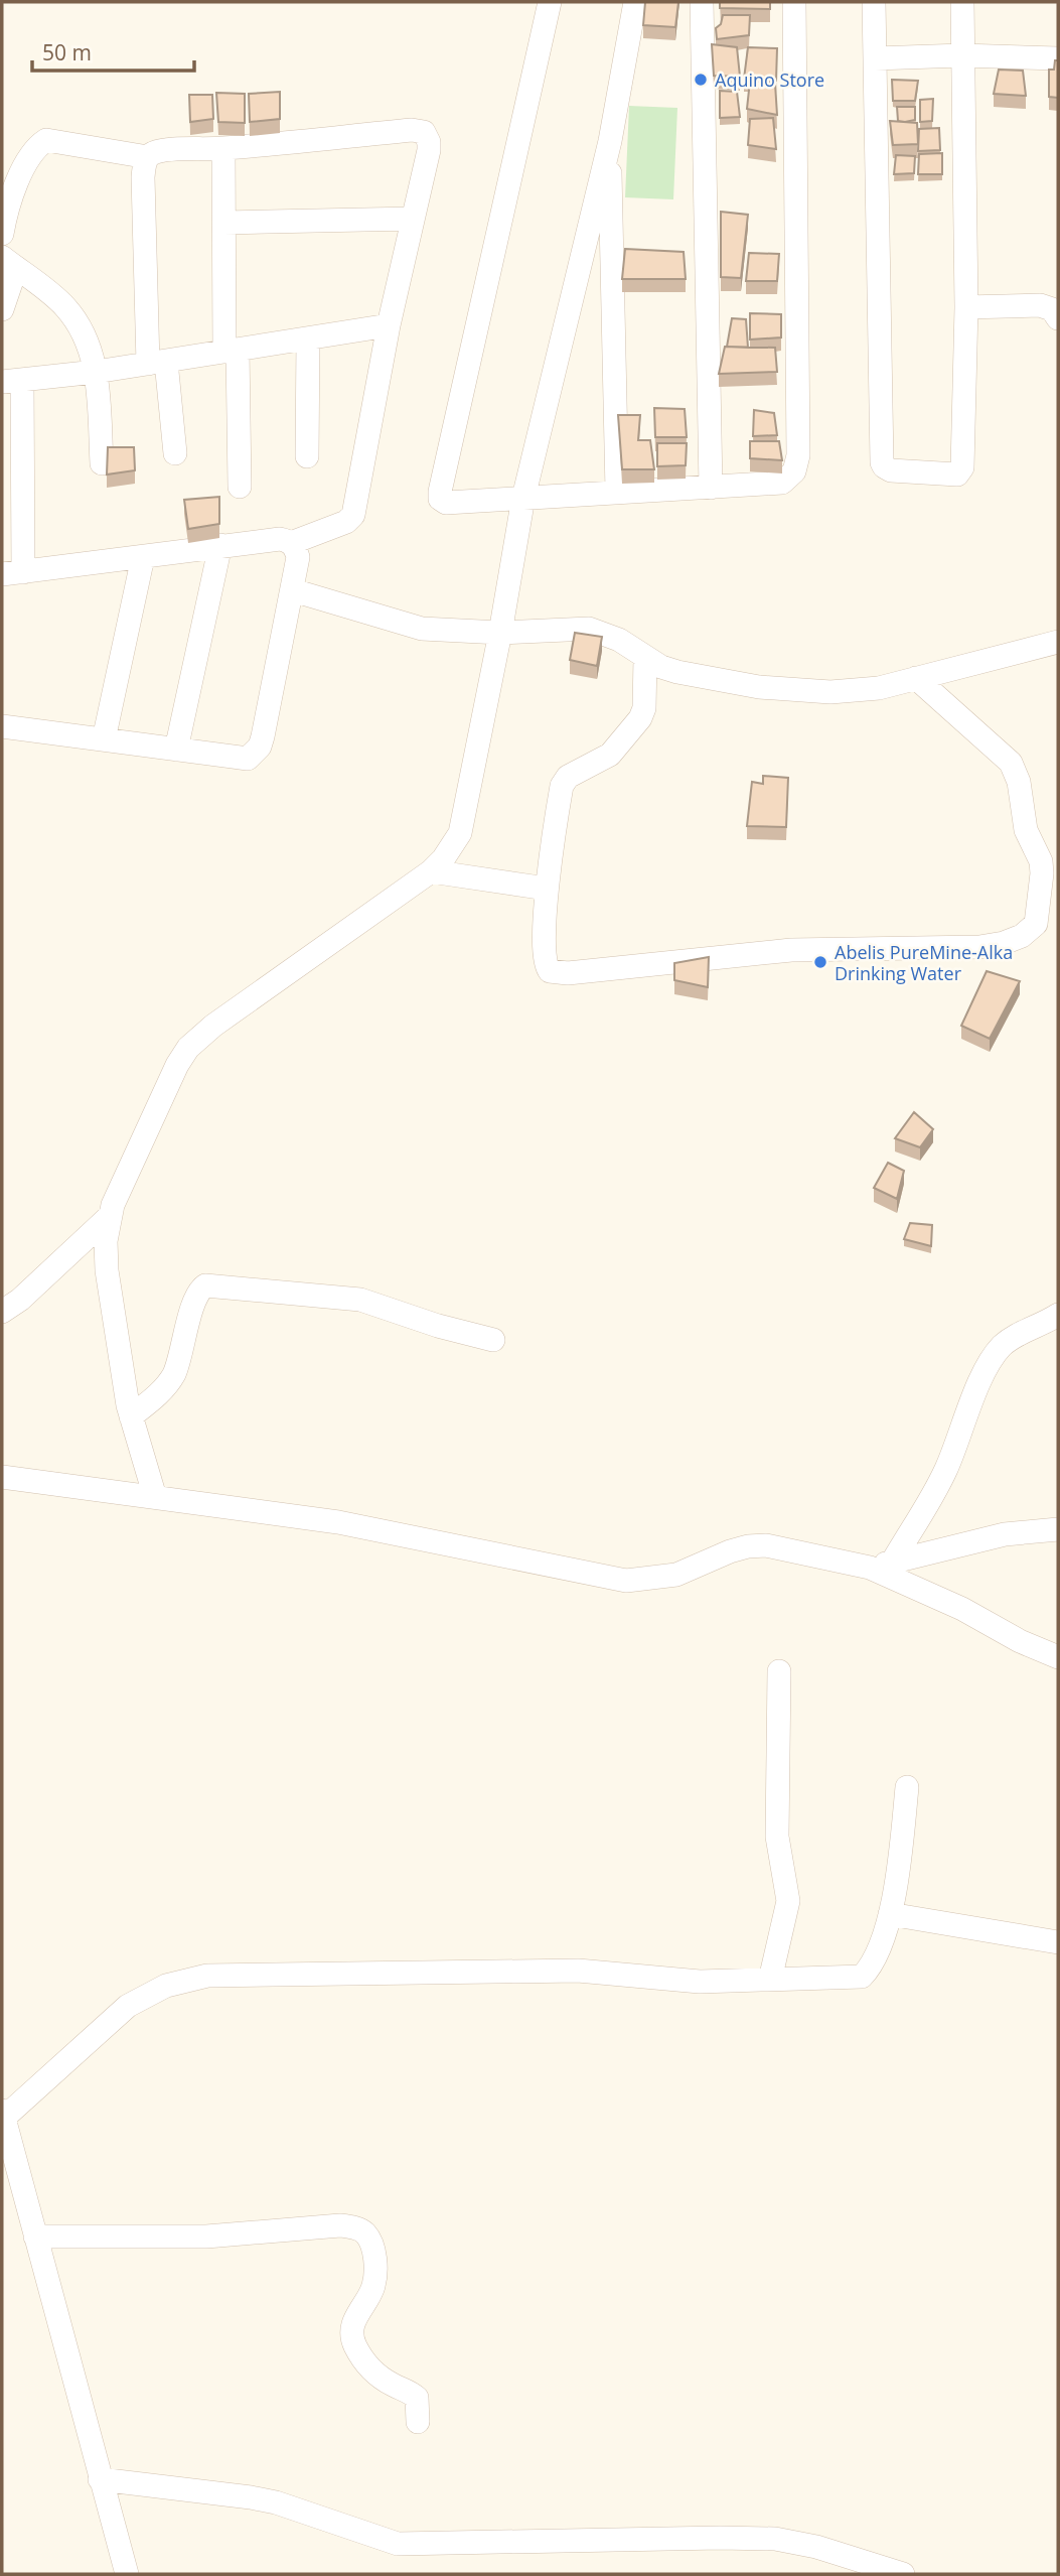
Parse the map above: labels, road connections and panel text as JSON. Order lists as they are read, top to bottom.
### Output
{
  "places": ["Aquino Store", "Abelis PureMine-Alka Drinking Water"],
  "scale_bar": "50 m"
}
